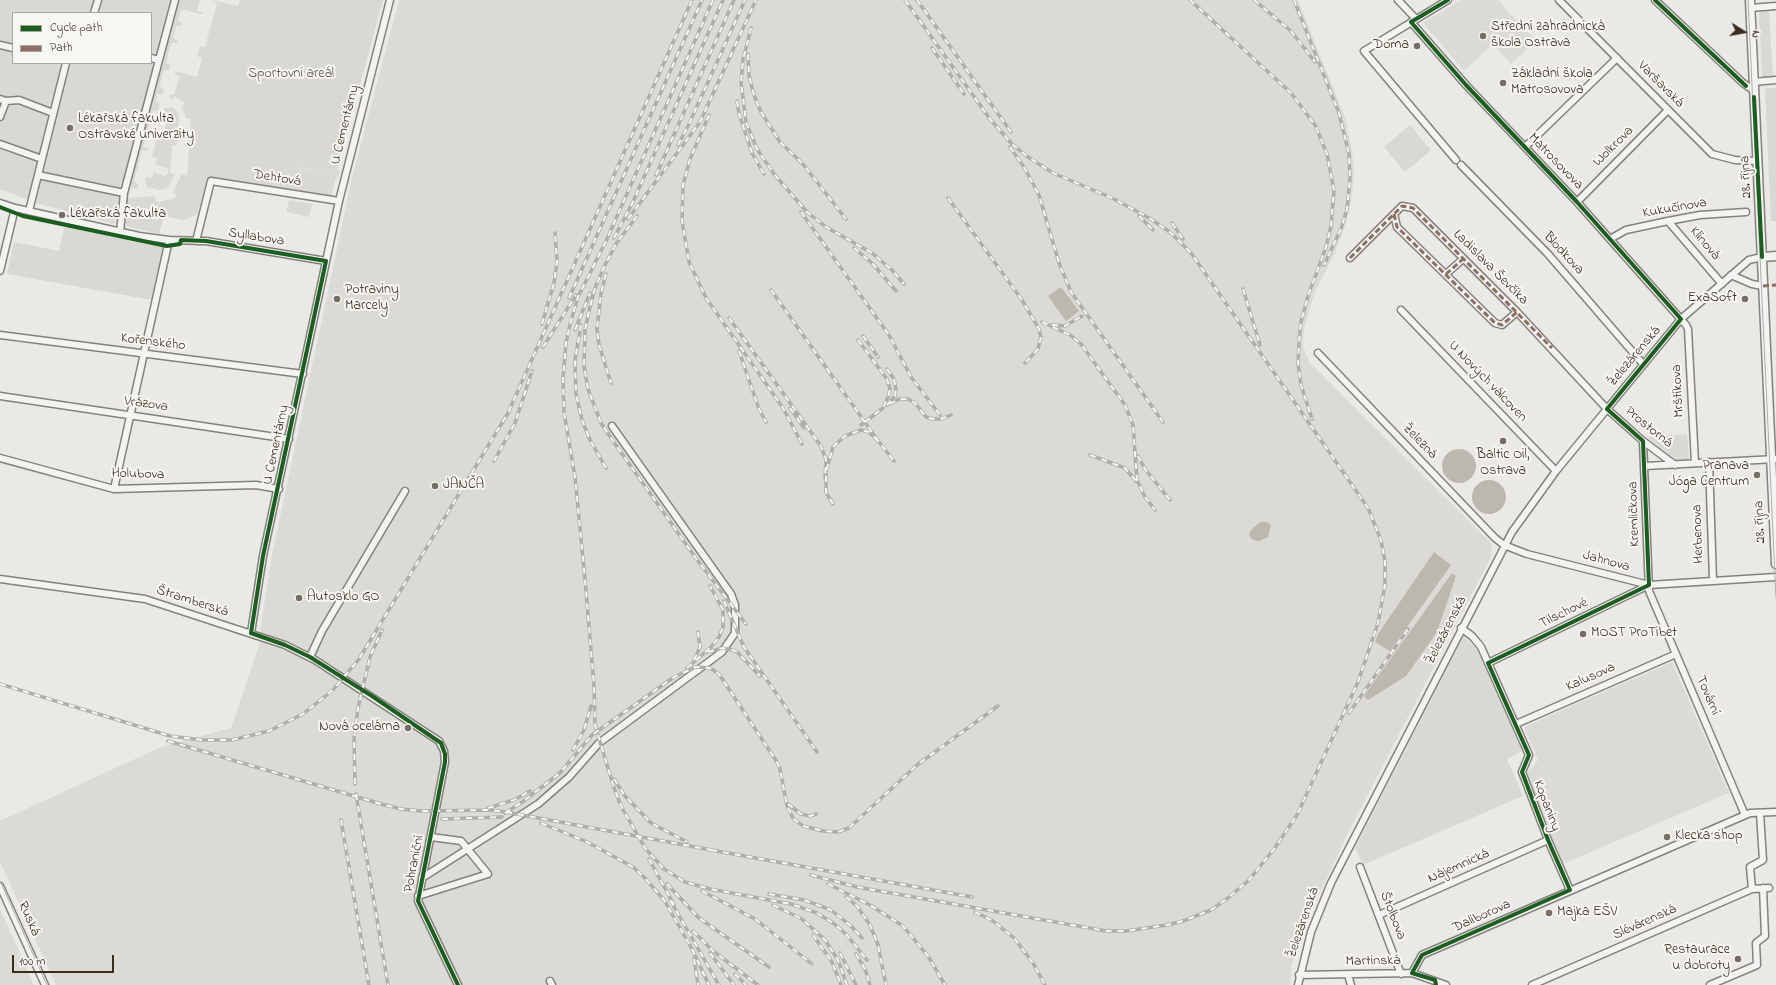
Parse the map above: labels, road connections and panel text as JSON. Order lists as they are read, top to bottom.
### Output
{
  "streets": {
    "main road": ["28. října"],
    "street": [
      "Varšavská",
      "U Cementárny",
      "Wolkrova",
      "Matrosovova",
      "Dehtová",
      "Kukučínova",
      "Syllabova",
      "Klínová",
      "Blodkova",
      "Ladislava Ševčíka",
      "Kořenského",
      "Železárenská",
      "U Nových válcoven",
      "Mrštíkova",
      "Vrázova",
      "Prostorná",
      "Železná",
      "Holubova",
      "Kremličkova",
      "Herbenova",
      "Jahnova",
      "Štramberská",
      "Tilschové",
      "Kalusova",
      "Tovární",
      "Kopaniny",
      "Pohraniční",
      "Nájemnická",
      "Štolbova",
      "Daliborova",
      "Ruská",
      "Slévárenská",
      "Martinská"
    ]
  },
  "crossings": [
    ["Varšavská", "Wolkrova"],
    ["Varšavská", "28. října"],
    ["U Cementárny", "Dehtová"],
    ["U Cementárny", "Syllabova"],
    ["U Cementárny", "Kořenského"],
    ["U Cementárny", "Vrázova"],
    ["U Cementárny", "Holubova"],
    ["U Cementárny", "Štramberská"],
    ["Wolkrova", "Matrosovova"],
    ["Matrosovova", "Kukučínova"],
    ["Matrosovova", "Blodkova"],
    ["Matrosovova", "Železárenská"],
    ["Matrosovova", "Mrštíkova"],
    ["28. října", "Železárenská"],
    ["28. října", "Prostorná"],
    ["Dehtová", "Syllabova"],
    ["Kukučínova", "Klínová"],
    ["Klínová", "Železárenská"],
    ["Blodkova", "Železárenská"],
    ["Ladislava Ševčíka", "Železárenská"],
    ["Ladislava Ševčíka", "Prostorná"],
    ["Železárenská", "U Nových válcoven"],
    ["Železárenská", "Mrštíkova"],
    ["Železárenská", "Prostorná"],
    ["Železárenská", "Železná"],
    ["Železárenská", "Jahnova"],
    ["Železárenská", "Kopaniny"],
    ["Železárenská", "Martinská"],
    ["Mrštíkova", "Prostorná"],
    ["Prostorná", "Kremličkova"],
    ["Prostorná", "Herbenova"],
    ["Železná", "Jahnova"],
    ["Kremličkova", "Jahnova"],
    ["Kremličkova", "Tilschové"],
    ["Kremličkova", "Tovární"],
    ["Herbenova", "Jahnova"],
    ["Jahnova", "Tilschové"],
    ["Jahnova", "Tovární"],
    ["Štramberská", "Pohraniční"],
    ["Tilschové", "Tovární"],
    ["Tilschové", "Kopaniny"],
    ["Kalusova", "Tovární"],
    ["Kalusova", "Kopaniny"],
    ["Tovární", "Daliborova"],
    ["Kopaniny", "Nájemnická"],
    ["Kopaniny", "Daliborova"],
    ["Nájemnická", "Štolbova"],
    ["Štolbova", "Martinská"],
    ["Daliborova", "Martinská"]
  ],
  "parks": ["Sportovní areál"],
  "places": [
    "Střední zahradnická škola Ostrava",
    "Doma",
    "Základní škola Matrosovova",
    "Lékařská fakulta Ostravské univerzity",
    "Lékařská fakulta",
    "Potraviny Marcely",
    "ExaSoft",
    "Baltic Oil, Ostrava",
    "Pranava Jóga Centrum",
    "JANČA",
    "Autosklo GO",
    "MOST ProTibet",
    "Nová ocelárna",
    "Klecka shop",
    "Majka EŠV",
    "Restaurace u dobroty"
  ],
  "legend": ["Cycle path", "Path"],
  "scale_bar": "100 m",
  "north": "right"
}
